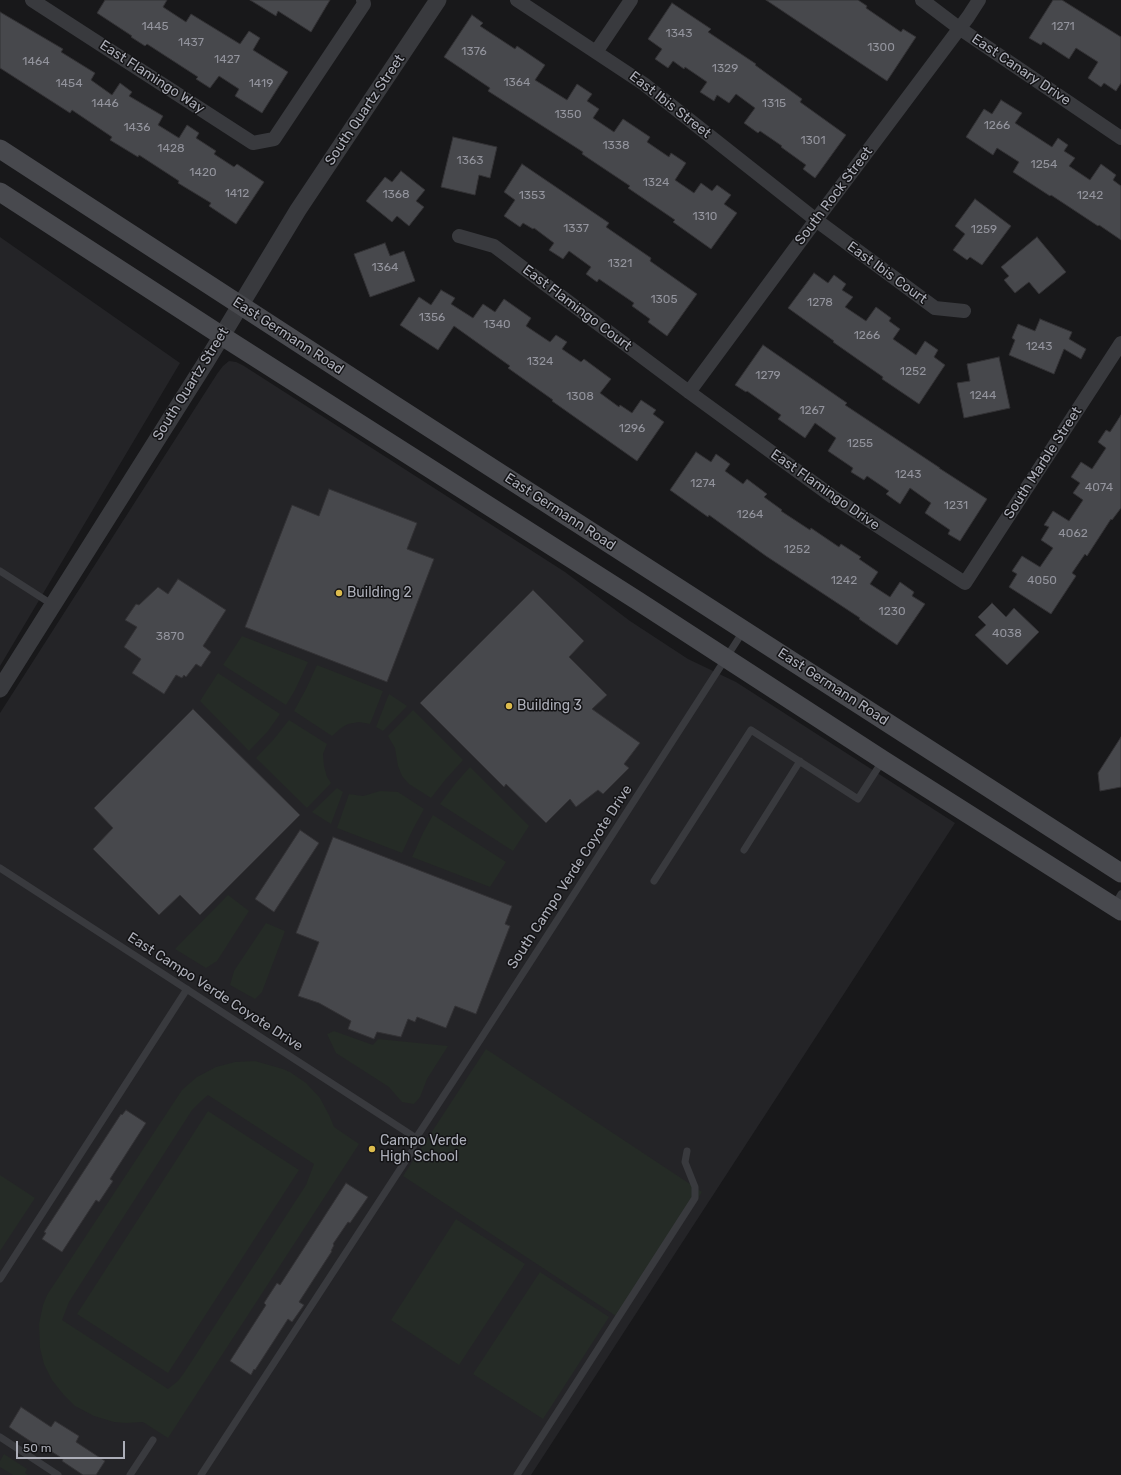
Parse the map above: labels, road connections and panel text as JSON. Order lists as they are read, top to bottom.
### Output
{
  "streets": {
    "main road": ["East Germann Road"],
    "street": [
      "East Canary Drive",
      "East Flamingo Way",
      "East Ibis Street",
      "South Quartz Street",
      "South Rock Street",
      "East Ibis Court",
      "East Flamingo Court",
      "South Marble Street",
      "East Flamingo Drive"
    ],
    "lane": ["South Campo Verde Coyote Drive", "East Campo Verde Coyote Drive"]
  },
  "crossings": [
    ["East Canary Drive", "South Rock Street"],
    ["East Ibis Street", "South Rock Street"],
    ["East Ibis Street", "East Ibis Court"],
    ["South Quartz Street", "East Germann Road"],
    ["South Rock Street", "East Ibis Court"],
    ["South Rock Street", "East Flamingo Court"],
    ["South Rock Street", "East Flamingo Drive"],
    ["East Flamingo Court", "East Flamingo Drive"],
    ["East Germann Road", "South Campo Verde Coyote Drive"],
    ["South Marble Street", "East Flamingo Drive"],
    ["South Campo Verde Coyote Drive", "East Campo Verde Coyote Drive"]
  ],
  "places": ["Building 2", "Building 3", "Campo Verde High School"],
  "house_numbers": [
    "1445",
    "1271",
    "1343",
    "1437",
    "1300",
    "1376",
    "1427",
    "1464",
    "1329",
    "1364",
    "1454",
    "1419",
    "1446",
    "1315",
    "1350",
    "1266",
    "1436",
    "1301",
    "1338",
    "1428",
    "1363",
    "1254",
    "1420",
    "1324",
    "1412",
    "1368",
    "1353",
    "1242",
    "1310",
    "1337",
    "1259",
    "1321",
    "1364",
    "1305",
    "1278",
    "1356",
    "1340",
    "1266",
    "1243",
    "1324",
    "1252",
    "1279",
    "1244",
    "1308",
    "1267",
    "1296",
    "1255",
    "1243",
    "1274",
    "4074",
    "1231",
    "1264",
    "4062",
    "1252",
    "1242",
    "4050",
    "1230",
    "4038",
    "3870"
  ],
  "scale_bar": "50 m"
}
